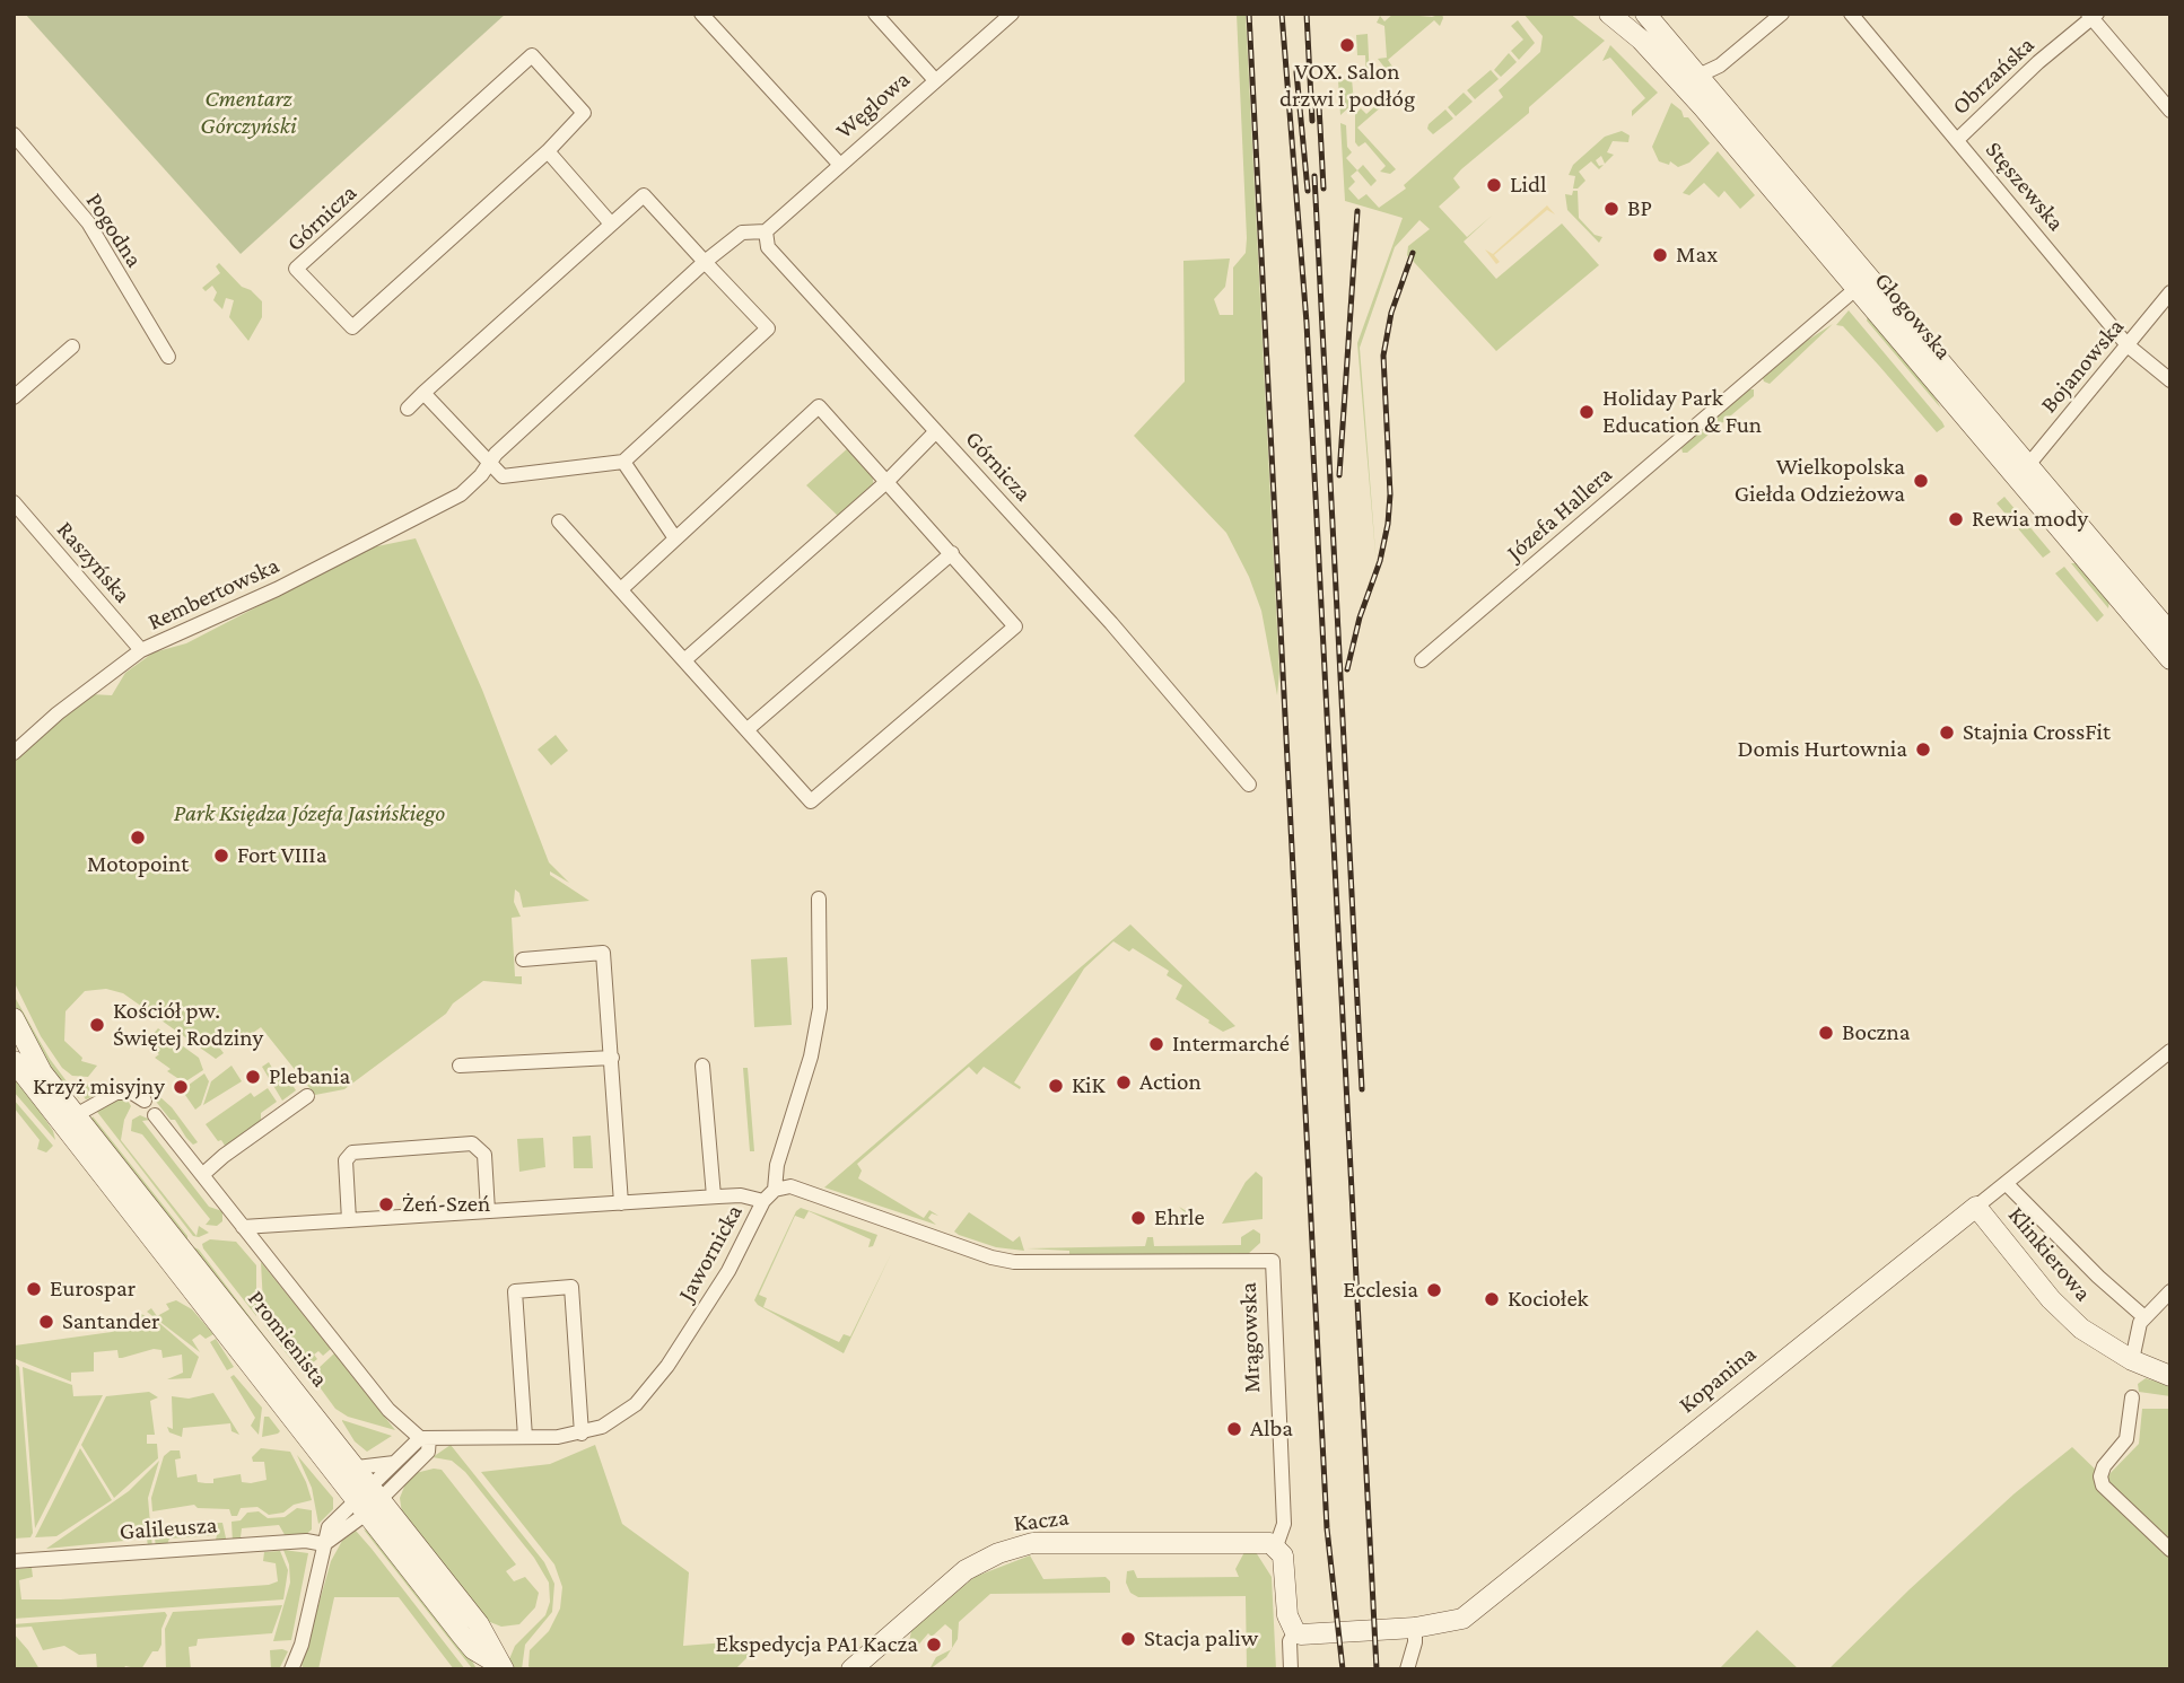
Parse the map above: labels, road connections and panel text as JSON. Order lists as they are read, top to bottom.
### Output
{
  "streets": {
    "street": [
      "Obrzańska",
      "Węglowa",
      "Stęszewska",
      "Górnicza",
      "Pogodna",
      "Głogowska",
      "Bojanowska",
      "Józefa Hallera",
      "Raszyńska",
      "Rembertowska",
      "Jawornicka",
      "Klinkierowa",
      "Mrągowska",
      "Promienista",
      "Kopanina",
      "Kacza",
      "Galileusza"
    ]
  },
  "crossings": [
    ["Obrzańska", "Stęszewska"],
    ["Węglowa", "Górnicza"],
    ["Stęszewska", "Bojanowska"],
    ["Głogowska", "Bojanowska"],
    ["Głogowska", "Józefa Hallera"],
    ["Raszyńska", "Rembertowska"],
    ["Jawornicka", "Mrągowska"],
    ["Klinkierowa", "Kopanina"],
    ["Mrągowska", "Kopanina"],
    ["Mrągowska", "Kacza"]
  ],
  "parks": ["Cmentarz Górczyński", "Park Księdza Józefa Jasińskiego"],
  "places": [
    "VOX. Salon drzwi i podłóg",
    "Lidl",
    "BP",
    "Max",
    "Holiday Park Education & Fun",
    "Wielkopolska Giełda Odzieżowa",
    "Rewia mody",
    "Stajnia CrossFit",
    "Domis Hurtownia",
    "Motopoint",
    "Fort VIIIa",
    "Kościół pw. Świętej Rodziny",
    "Boczna",
    "Intermarché",
    "Plebania",
    "Action",
    "KiK",
    "Krzyż misyjny",
    "Żeń-Szeń",
    "Ehrle",
    "Eurospar",
    "Ecclesia",
    "Kociołek",
    "Santander",
    "Alba",
    "Stacja paliw",
    "Ekspedycja PA1 Kacza"
  ]
}
